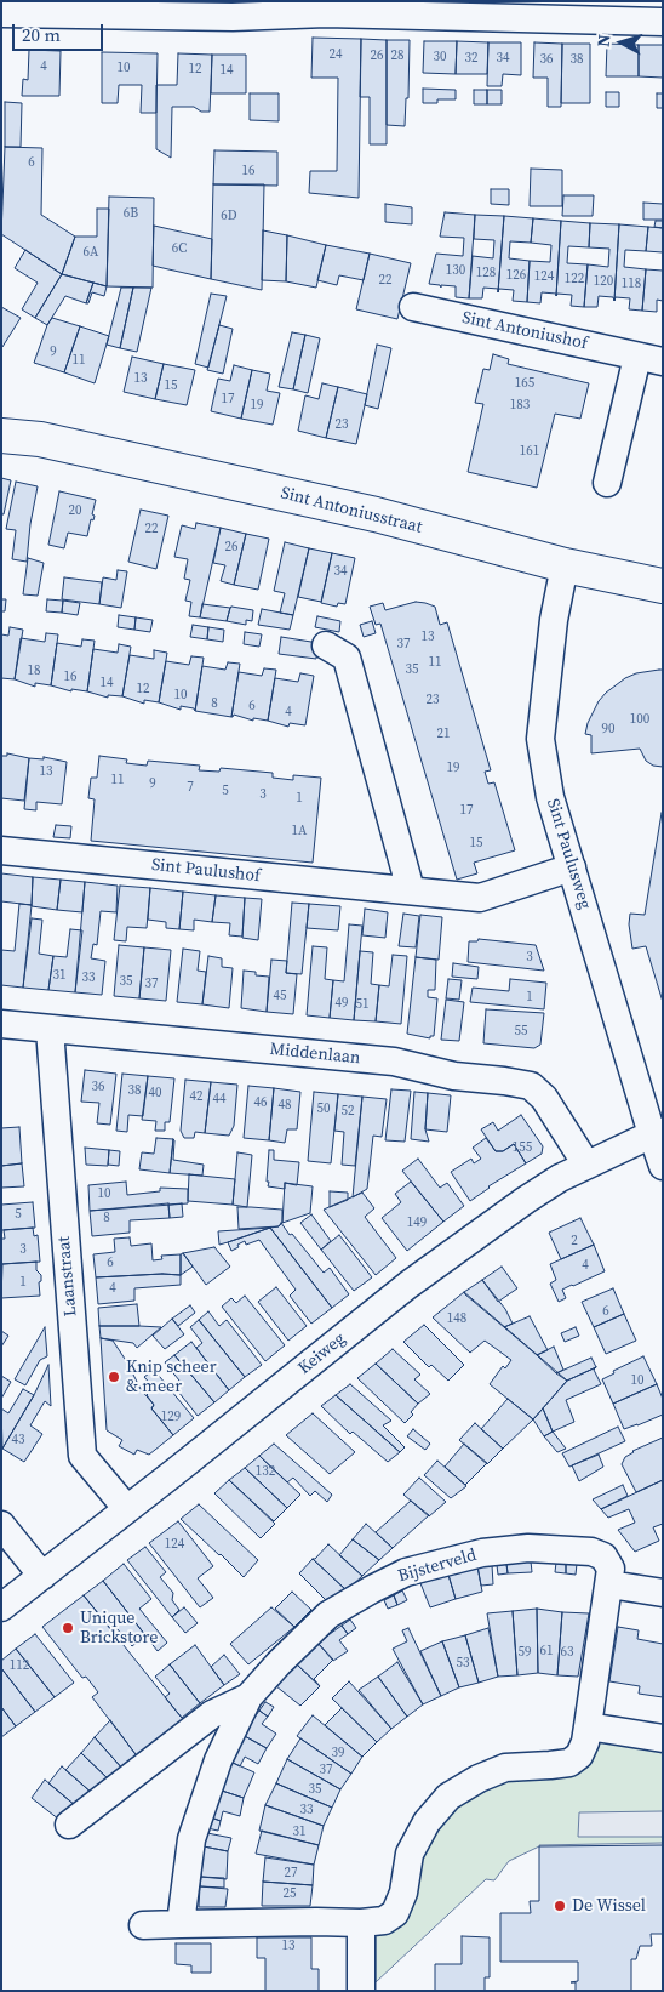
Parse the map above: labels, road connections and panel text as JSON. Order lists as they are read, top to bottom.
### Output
{
  "streets": {
    "main road": ["Sint Antoniusstraat"],
    "street": [
      "Sint Antoniushof",
      "Sint Paulusweg",
      "Sint Paulushof",
      "Middenlaan",
      "Laanstraat",
      "Keiweg",
      "Bijsterveld"
    ]
  },
  "crossings": [
    ["Sint Antoniusstraat", "Sint Paulusweg"],
    ["Sint Paulusweg", "Sint Paulushof"],
    ["Sint Paulusweg", "Keiweg"],
    ["Middenlaan", "Laanstraat"],
    ["Middenlaan", "Keiweg"],
    ["Laanstraat", "Keiweg"]
  ],
  "places": ["Knip scheer & meer", "Unique Brickstore", "De Wissel"],
  "house_numbers": [
    "24",
    "26",
    "28",
    "30",
    "32",
    "34",
    "36",
    "38",
    "4",
    "10",
    "12",
    "14",
    "6",
    "16",
    "6B",
    "6D",
    "6C",
    "6A",
    "130",
    "128",
    "126",
    "124",
    "122",
    "22",
    "120",
    "118",
    "9",
    "11",
    "13",
    "165",
    "15",
    "17",
    "19",
    "183",
    "23",
    "161",
    "20",
    "22",
    "26",
    "34",
    "13",
    "37",
    "11",
    "35",
    "18",
    "16",
    "14",
    "12",
    "10",
    "23",
    "8",
    "6",
    "4",
    "100",
    "90",
    "21",
    "19",
    "13",
    "11",
    "9",
    "7",
    "5",
    "3",
    "1",
    "17",
    "1A",
    "15",
    "3",
    "31",
    "33",
    "35",
    "37",
    "45",
    "1",
    "49",
    "51",
    "55",
    "36",
    "38",
    "40",
    "42",
    "44",
    "46",
    "48",
    "50",
    "52",
    "155",
    "10",
    "5",
    "8",
    "149",
    "2",
    "3",
    "6",
    "4",
    "1",
    "4",
    "6",
    "148",
    "10",
    "129",
    "43",
    "132",
    "124",
    "61",
    "59",
    "63",
    "53",
    "112",
    "39",
    "37",
    "35",
    "33",
    "31",
    "27",
    "25",
    "13"
  ],
  "scale_bar": "20 m",
  "north": "left"
}
